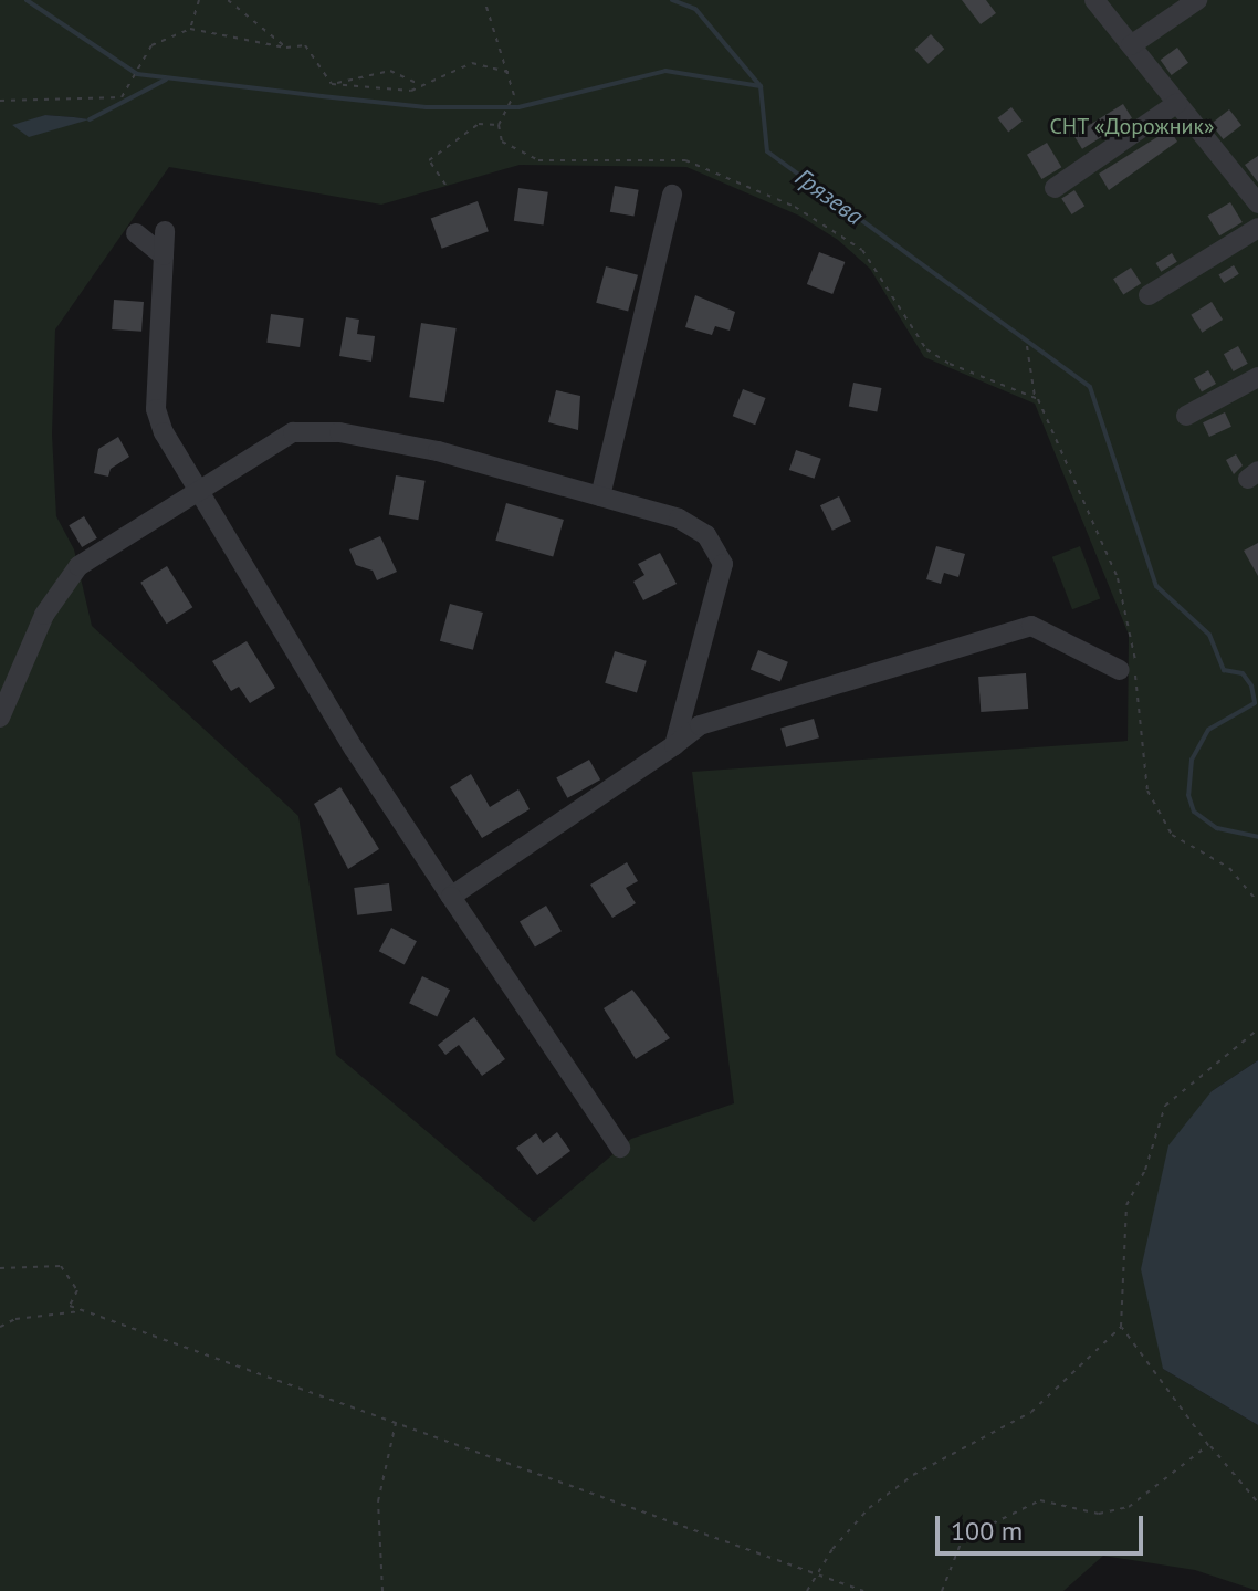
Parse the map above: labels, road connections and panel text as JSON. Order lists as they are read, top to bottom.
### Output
{
  "water": ["Грязева"],
  "parks": ["СНТ «Дорожник»"],
  "scale_bar": "100 m"
}
